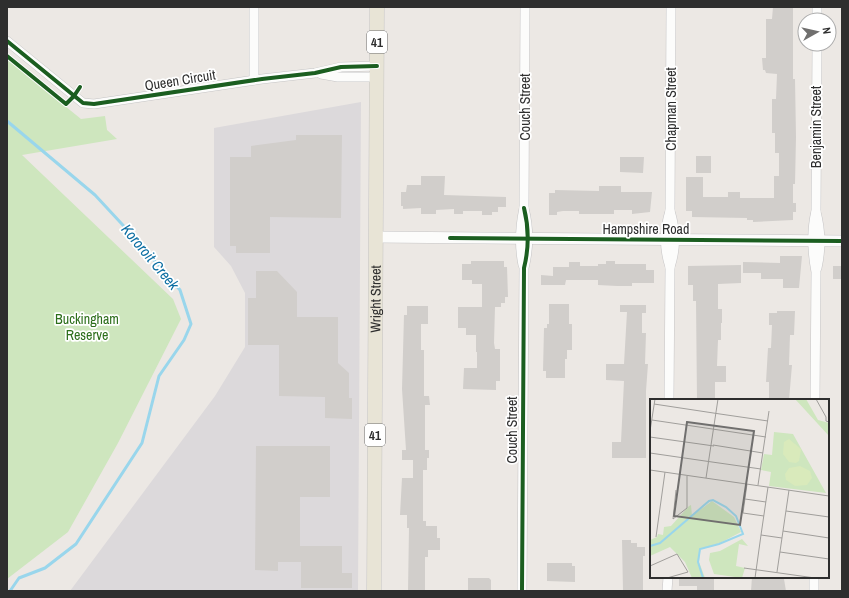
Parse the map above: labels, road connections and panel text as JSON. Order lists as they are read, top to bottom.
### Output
{
  "streets": {
    "main road": ["41", "Wright Street"],
    "street": [
      "Queen Circuit",
      "Couch Street",
      "Chapman Street",
      "Benjamin Street",
      "Hampshire Road"
    ]
  },
  "crossings": [
    ["Queen Circuit", "Wright Street"],
    ["Couch Street", "Hampshire Road"],
    ["Chapman Street", "Hampshire Road"],
    ["Benjamin Street", "Hampshire Road"],
    ["Hampshire Road", "Wright Street"]
  ],
  "water": ["Kororoit Creek"],
  "parks": ["Buckingham Reserve"],
  "north": "right"
}
